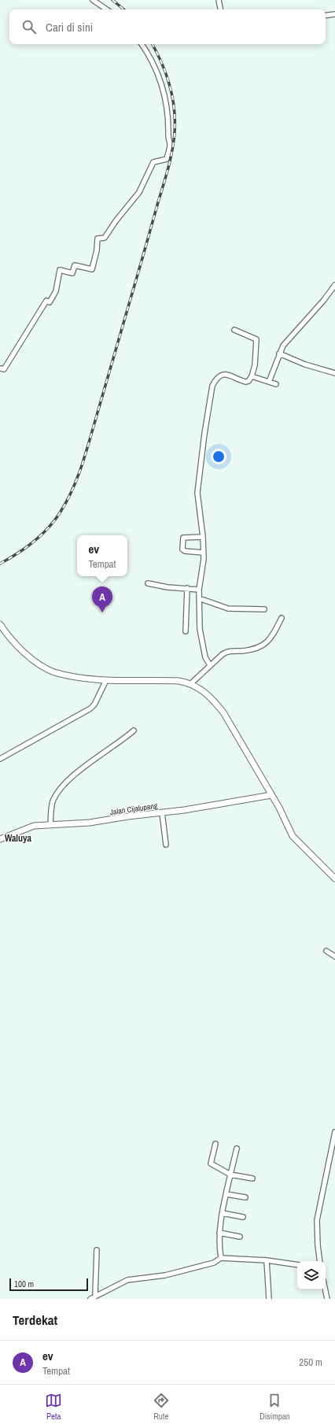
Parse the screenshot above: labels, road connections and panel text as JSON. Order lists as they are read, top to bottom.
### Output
{
  "streets": {
    "street": ["Jalan Cijalupang"]
  },
  "districts": ["Waluya"],
  "scale_bar": "100 m",
  "page": {
    "search": "Cari di sini",
    "popup": ["ev", "Tempat"],
    "pins": "A",
    "scale": "100 m",
    "heading": "Terdekat",
    "list": [
      {
        "mark": "A",
        "name": "ev",
        "note": "Tempat",
        "value": "250 m"
      }
    ],
    "nav": ["Peta", "Rute", "Disimpan"]
  }
}
